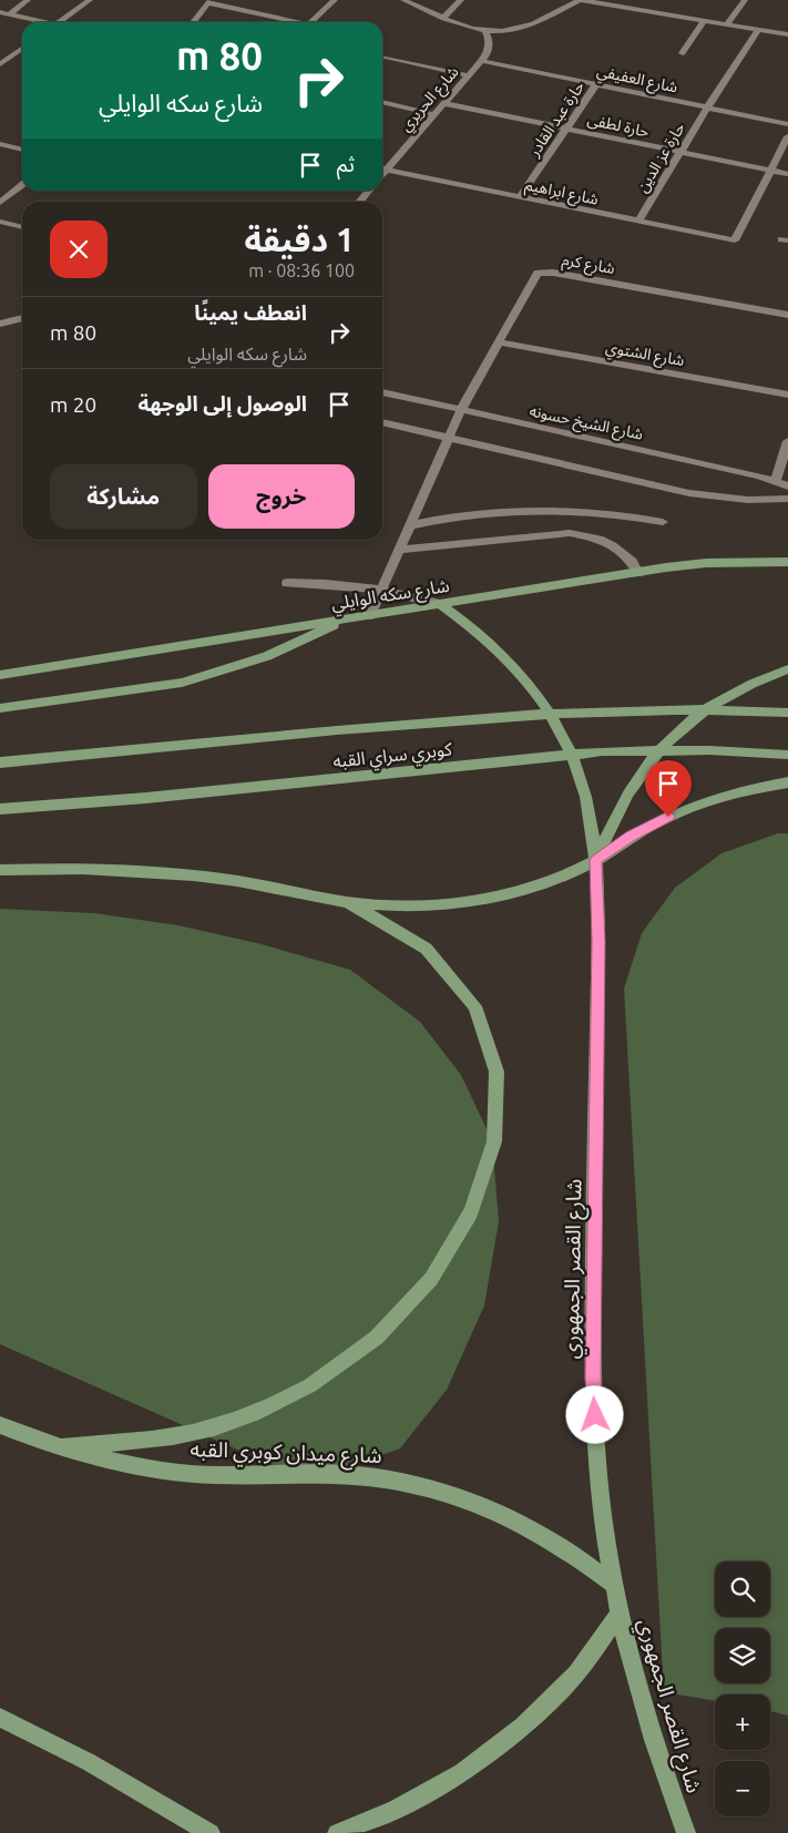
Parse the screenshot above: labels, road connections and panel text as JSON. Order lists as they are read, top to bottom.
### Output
{
  "streets": {
    "main road": [
      "شارع سكه الوايلي",
      "كوبري سراي القبه",
      "شارع القصر الجمهوري",
      "شارع ميدان كوبري القبه"
    ],
    "street": [
      "شارع العفيفي",
      "شارع الحريري",
      "حارة عبد القادر",
      "حارة لطفى",
      "حارة عز الدين",
      "شارع ابراهيم",
      "شارع كرم",
      "شارع الشتوي",
      "شارع الشيخ حسونه"
    ]
  },
  "crossings": [
    ["شارع العفيفي", "شارع الحريري"],
    ["شارع العفيفي", "حارة عبد القادر"],
    ["شارع العفيفي", "حارة عز الدين"],
    ["شارع الحريري", "حارة لطفى"],
    ["حارة عبد القادر", "حارة لطفى"],
    ["حارة عبد القادر", "شارع ابراهيم"],
    ["حارة لطفى", "حارة عز الدين"],
    ["حارة لطفى", "شارع ابراهيم"],
    ["حارة عز الدين", "شارع ابراهيم"],
    ["شارع كرم", "شارع الشتوي"],
    ["شارع كرم", "شارع الشيخ حسونه"],
    ["شارع كرم", "شارع سكه الوايلي"],
    ["شارع سكه الوايلي", "شارع القصر الجمهوري"],
    ["شارع القصر الجمهوري", "شارع ميدان كوبري القبه"]
  ],
  "page": {
    "turn": ["80 m", "شارع سكه الوايلي"],
    "then": "ثم",
    "heading": ["1 دقيقة", "100 m · 08:36"],
    "list": [
      {
        "name": "انعطف يمينًا",
        "note": "شارع سكه الوايلي",
        "value": "80 m"
      },
      {
        "name": "الوصول إلى الوجهة",
        "value": "20 m"
      }
    ],
    "buttons": ["خروج", "مشاركة"],
    "map_buttons": ["+", "−"]
  }
}
